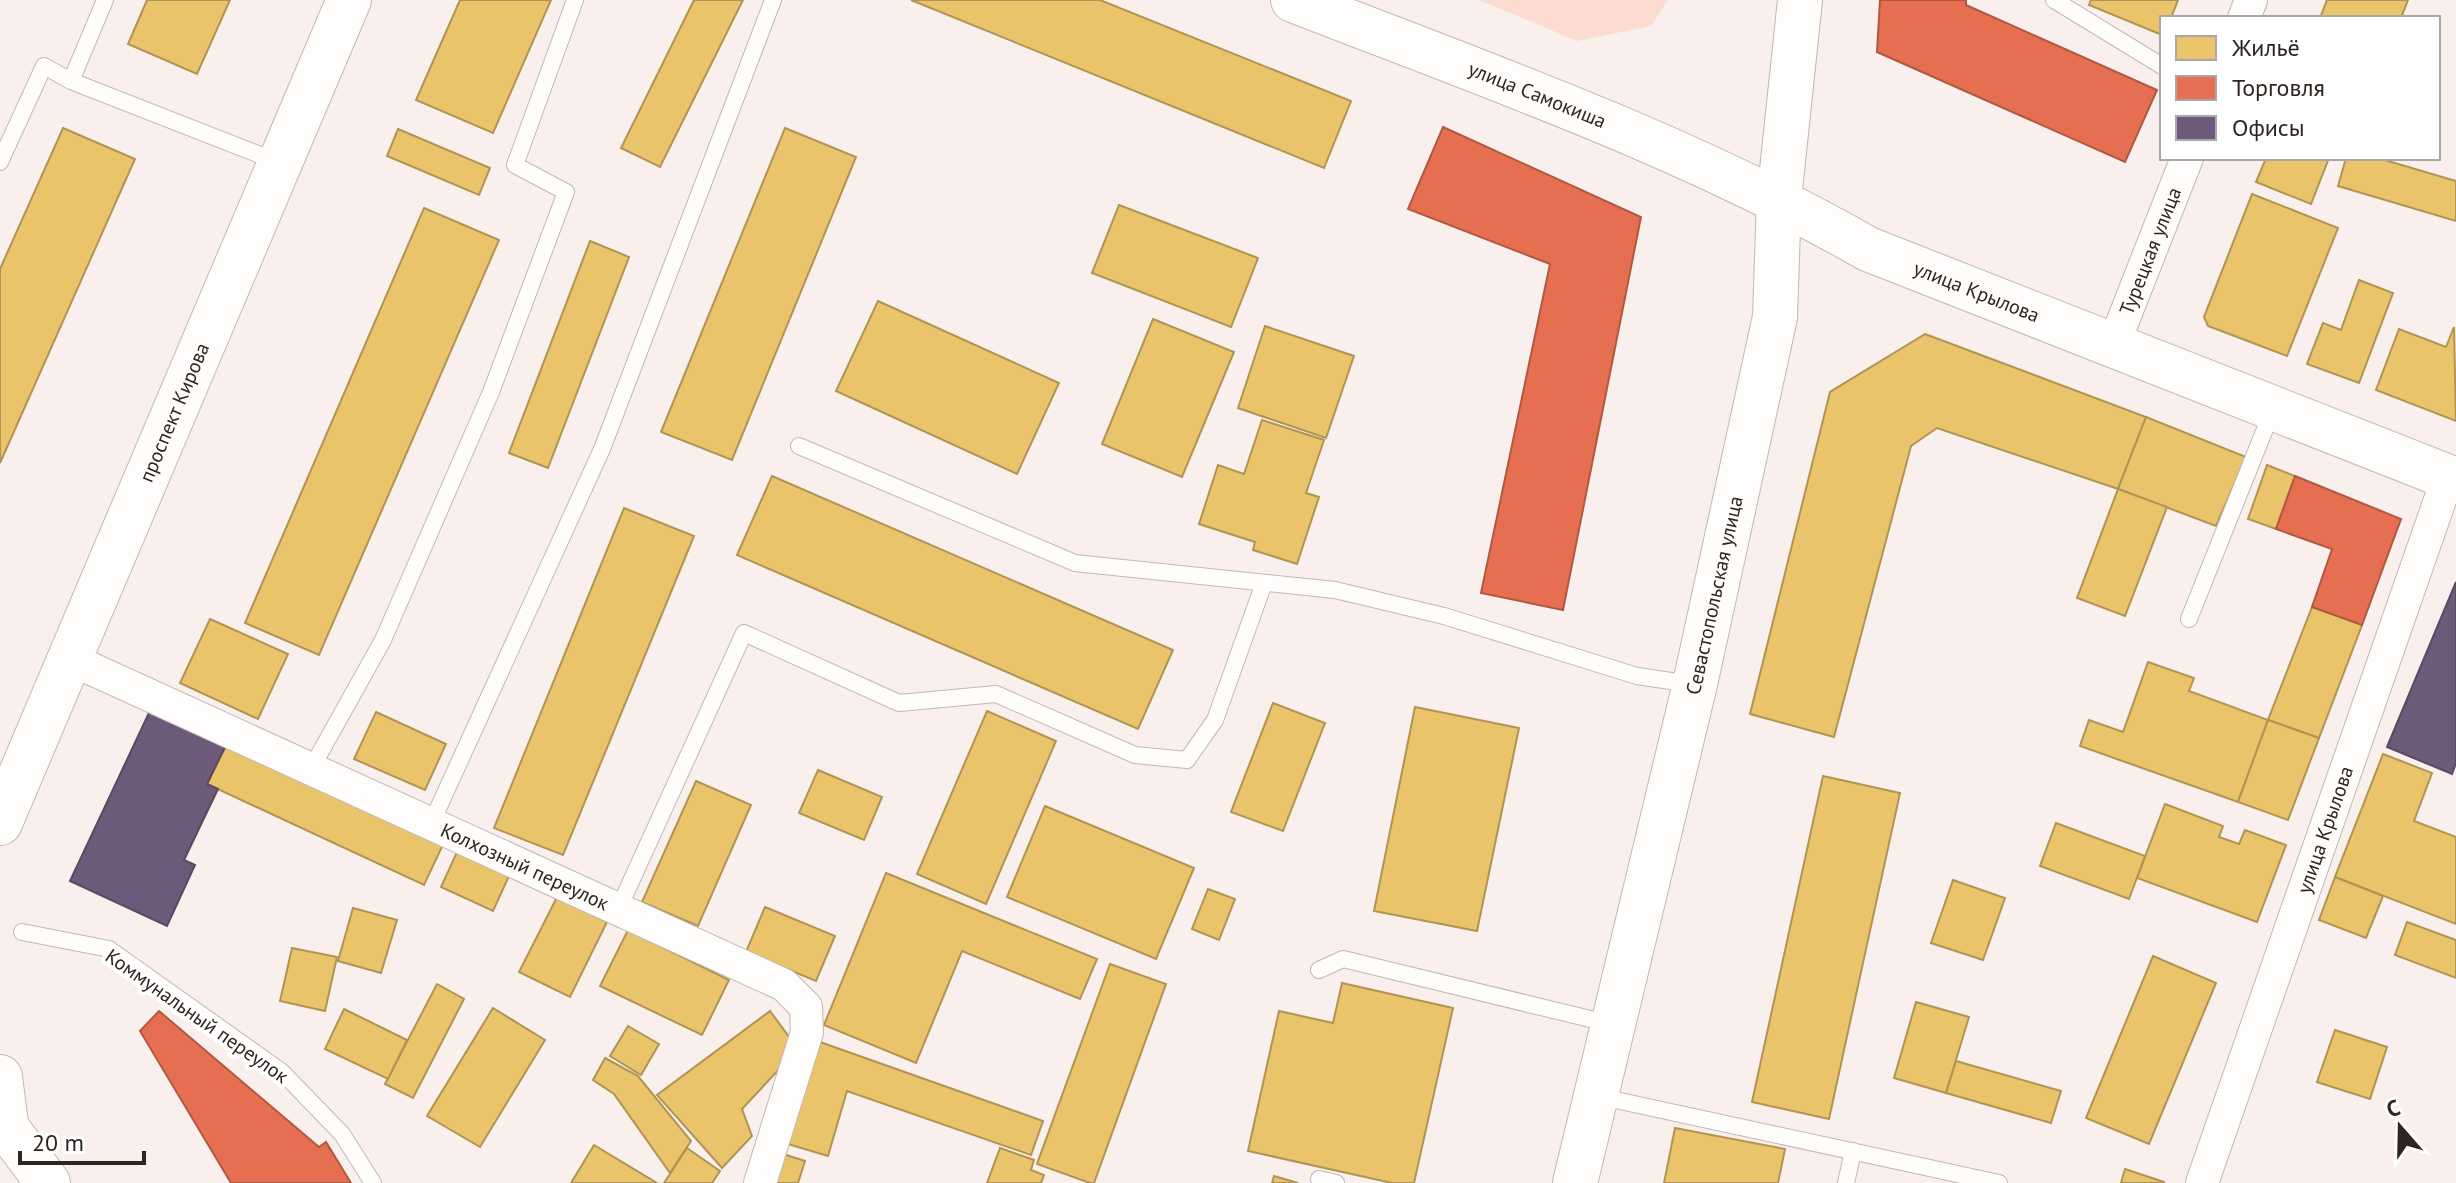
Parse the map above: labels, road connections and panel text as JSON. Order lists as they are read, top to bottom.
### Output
{
  "streets": {
    "main road": [
      "улица Самокиша",
      "улица Крылова",
      "проспект Кирова",
      "Севастопольская улица"
    ],
    "street": ["Турецкая улица", "Колхозный переулок"],
    "lane": ["Коммунальный переулок"]
  },
  "crossings": [
    ["улица Самокиша", "улица Крылова"],
    ["улица Самокиша", "Севастопольская улица"],
    ["Турецкая улица", "улица Крылова"],
    ["улица Крылова", "Севастопольская улица"],
    ["проспект Кирова", "Колхозный переулок"]
  ],
  "legend": ["Жильё", "Торговля", "Офисы"],
  "scale_bar": "20 m",
  "north": "top"
}
